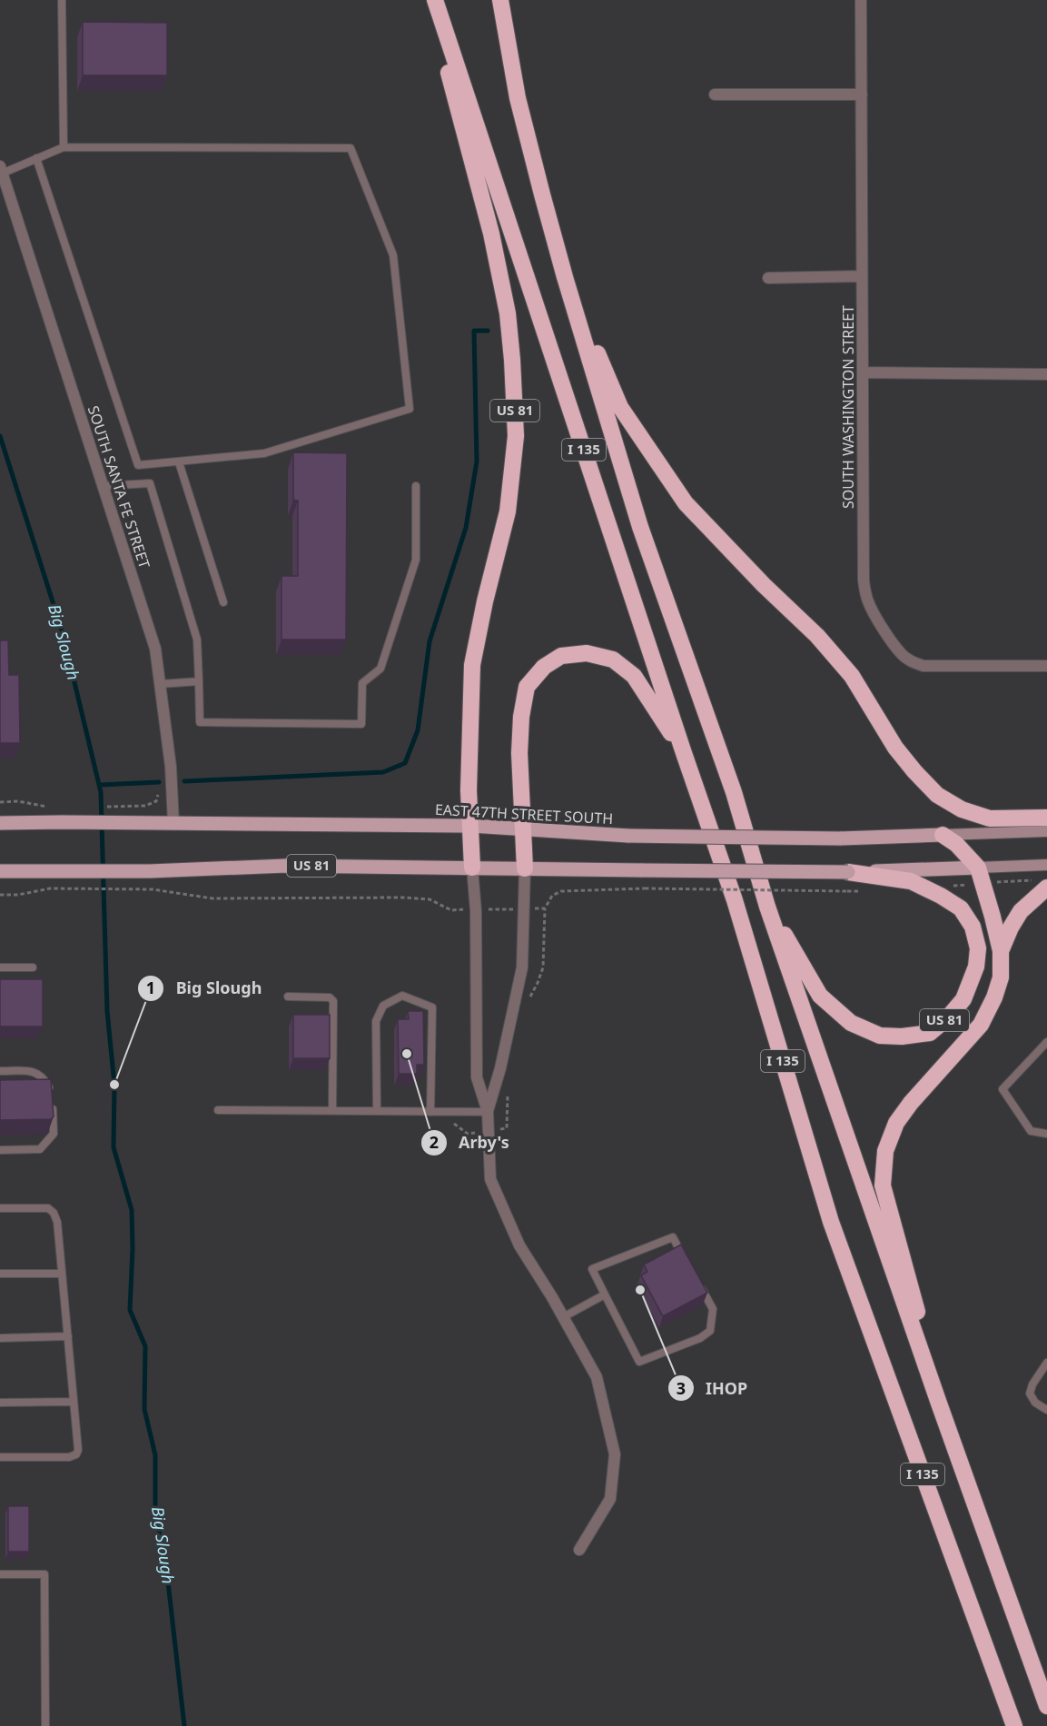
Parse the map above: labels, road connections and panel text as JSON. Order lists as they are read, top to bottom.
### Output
{
  "streets": {
    "highway": ["US 81", "I 135"],
    "main road": ["EAST 47TH STREET SOUTH"],
    "street": ["SOUTH WASHINGTON STREET", "SOUTH SANTA FE STREET"]
  },
  "crossings": [
    ["US 81", "I 135"],
    ["US 81", "EAST 47TH STREET SOUTH"],
    ["SOUTH SANTA FE STREET", "EAST 47TH STREET SOUTH"]
  ],
  "water": ["Big Slough"],
  "places": ["Arby's", "Big Slough", "IHOP"]
}
